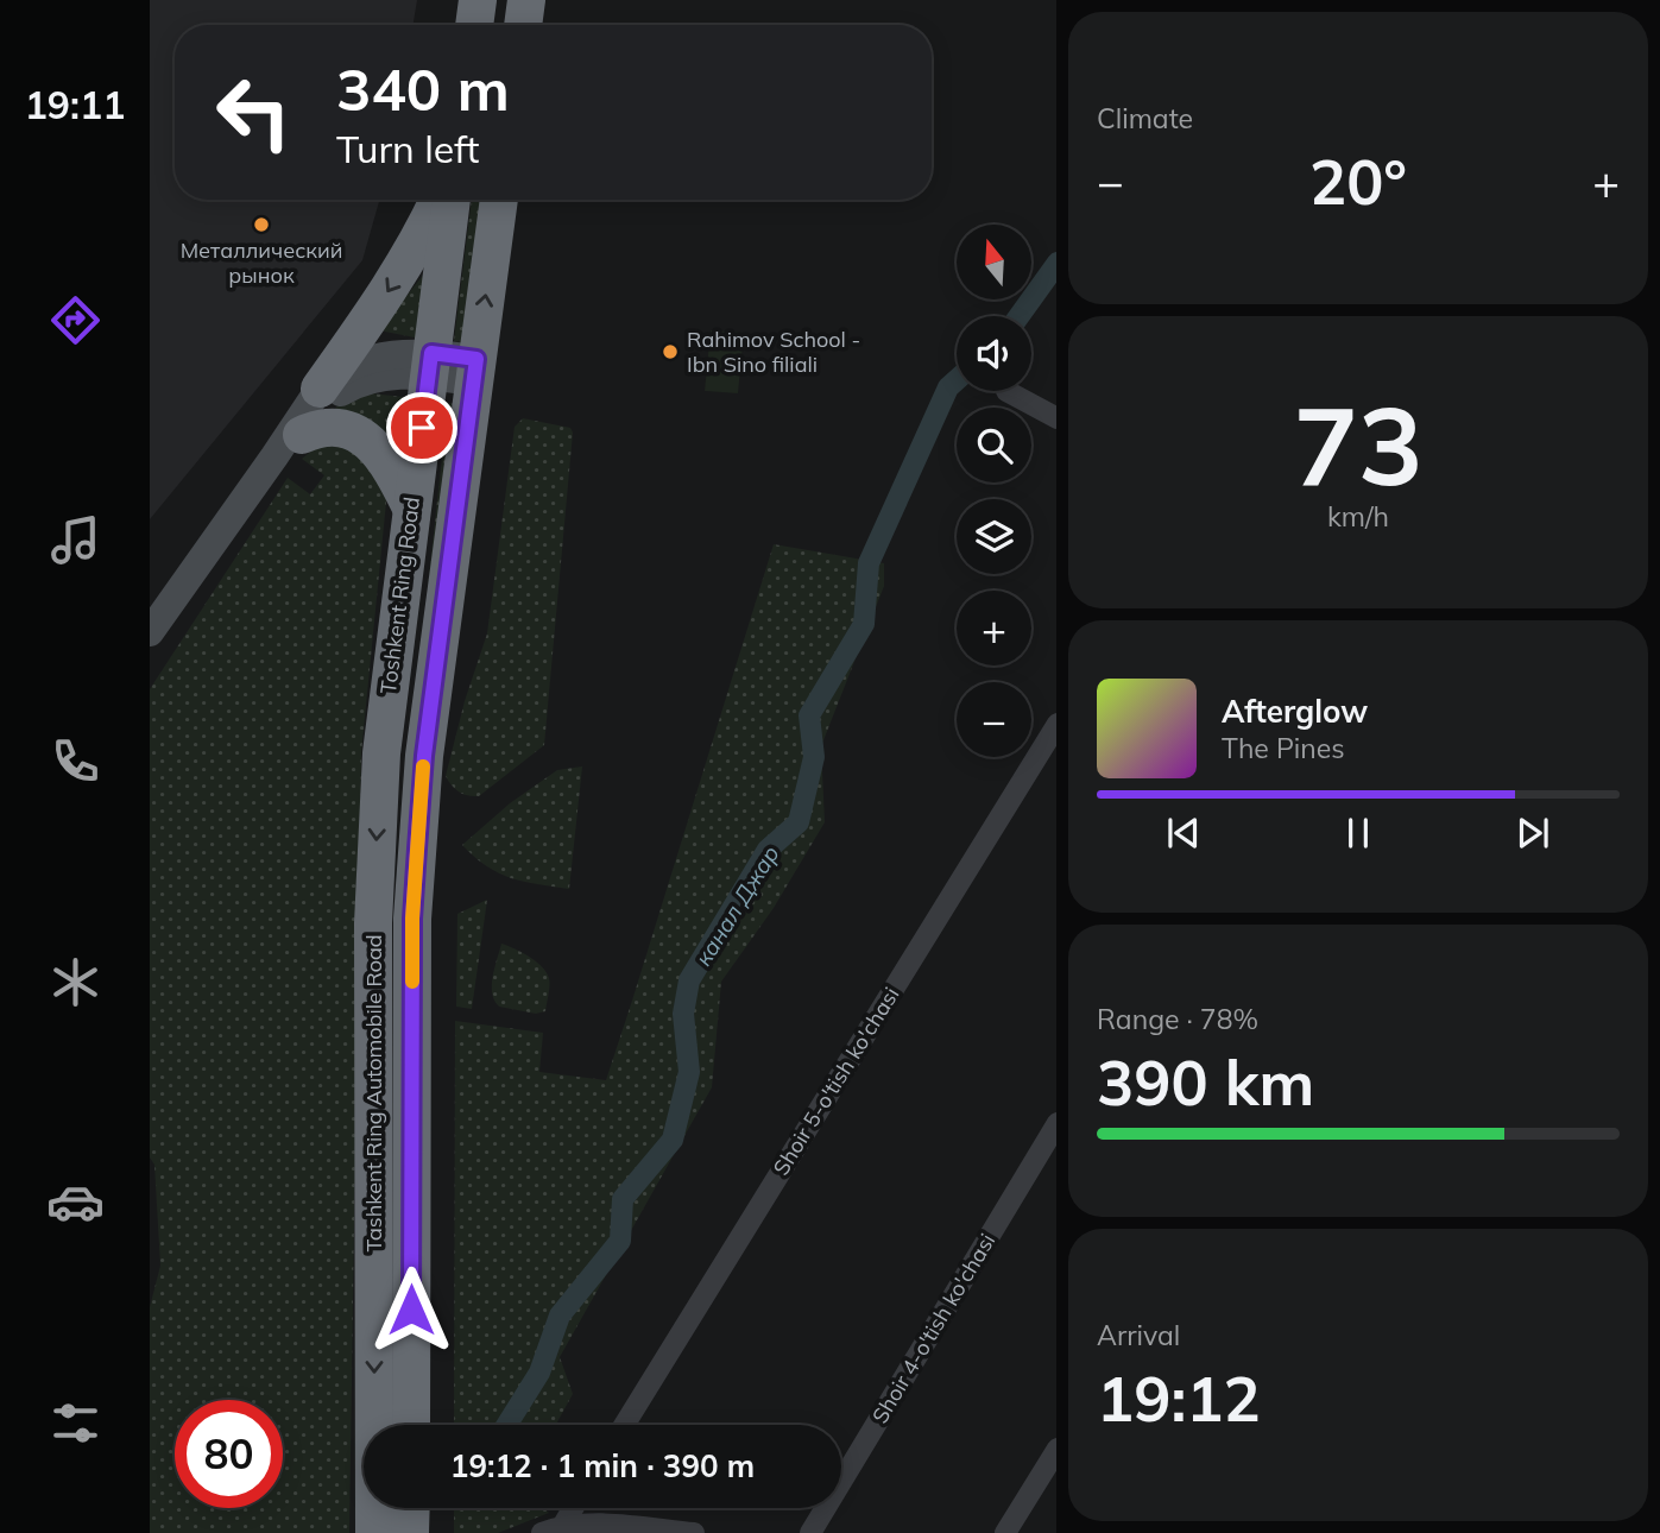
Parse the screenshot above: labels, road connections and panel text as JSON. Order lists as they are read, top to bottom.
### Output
{
  "streets": {
    "highway": ["Toshkent Ring Road", "Tashkent Ring Automobile Road"],
    "street": ["Shoir 5-o'tish ko'chasi", "Shoir 4-o'tish ko'chasi"]
  },
  "crossings": [
    ["Toshkent Ring Road", "Tashkent Ring Automobile Road"]
  ],
  "water": ["канал Джар"],
  "places": ["Металлический рынок", "Rahimov School - Ibn Sino filiali"],
  "north": "top",
  "page": {
    "tabs": "19:11",
    "tile": [
      "Climate",
      ["73", "km/h"],
      ["Range · 78%", "390 km"],
      ["Arrival", "19:12"]
    ],
    "turn": ["340 m", "Turn left"],
    "heat": ["−", "20°", "+"],
    "map_buttons": ["+", "−"],
    "song": ["Afterglow", "The Pines"],
    "limit": "80",
    "trip": "19:12 · 1 min · 390 m"
  }
}
